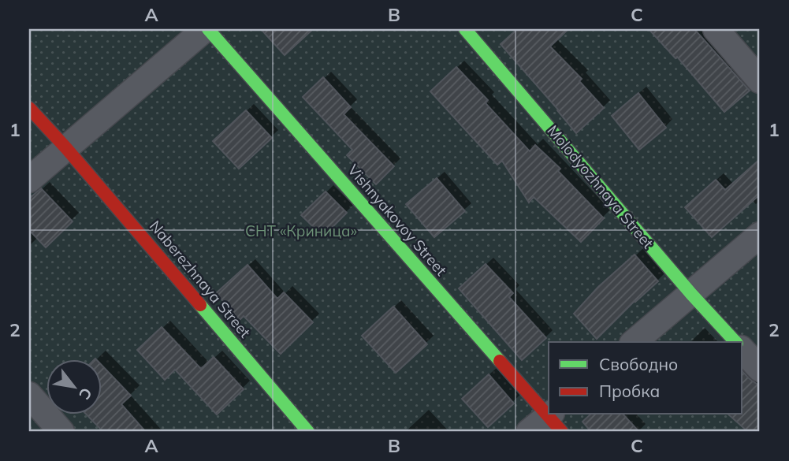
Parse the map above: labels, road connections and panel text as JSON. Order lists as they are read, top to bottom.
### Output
{
  "streets": {
    "street": ["Molodyozhnaya Street", "Vishnyakovoy Street", "Naberezhnaya Street"]
  },
  "parks": ["СНТ «Криница»"],
  "legend": ["Свободно", "Пробка"],
  "north": "bottom right",
  "grid": {
    "columns": ["A", "B", "C"],
    "rows": ["1", "2"]
  }
}
